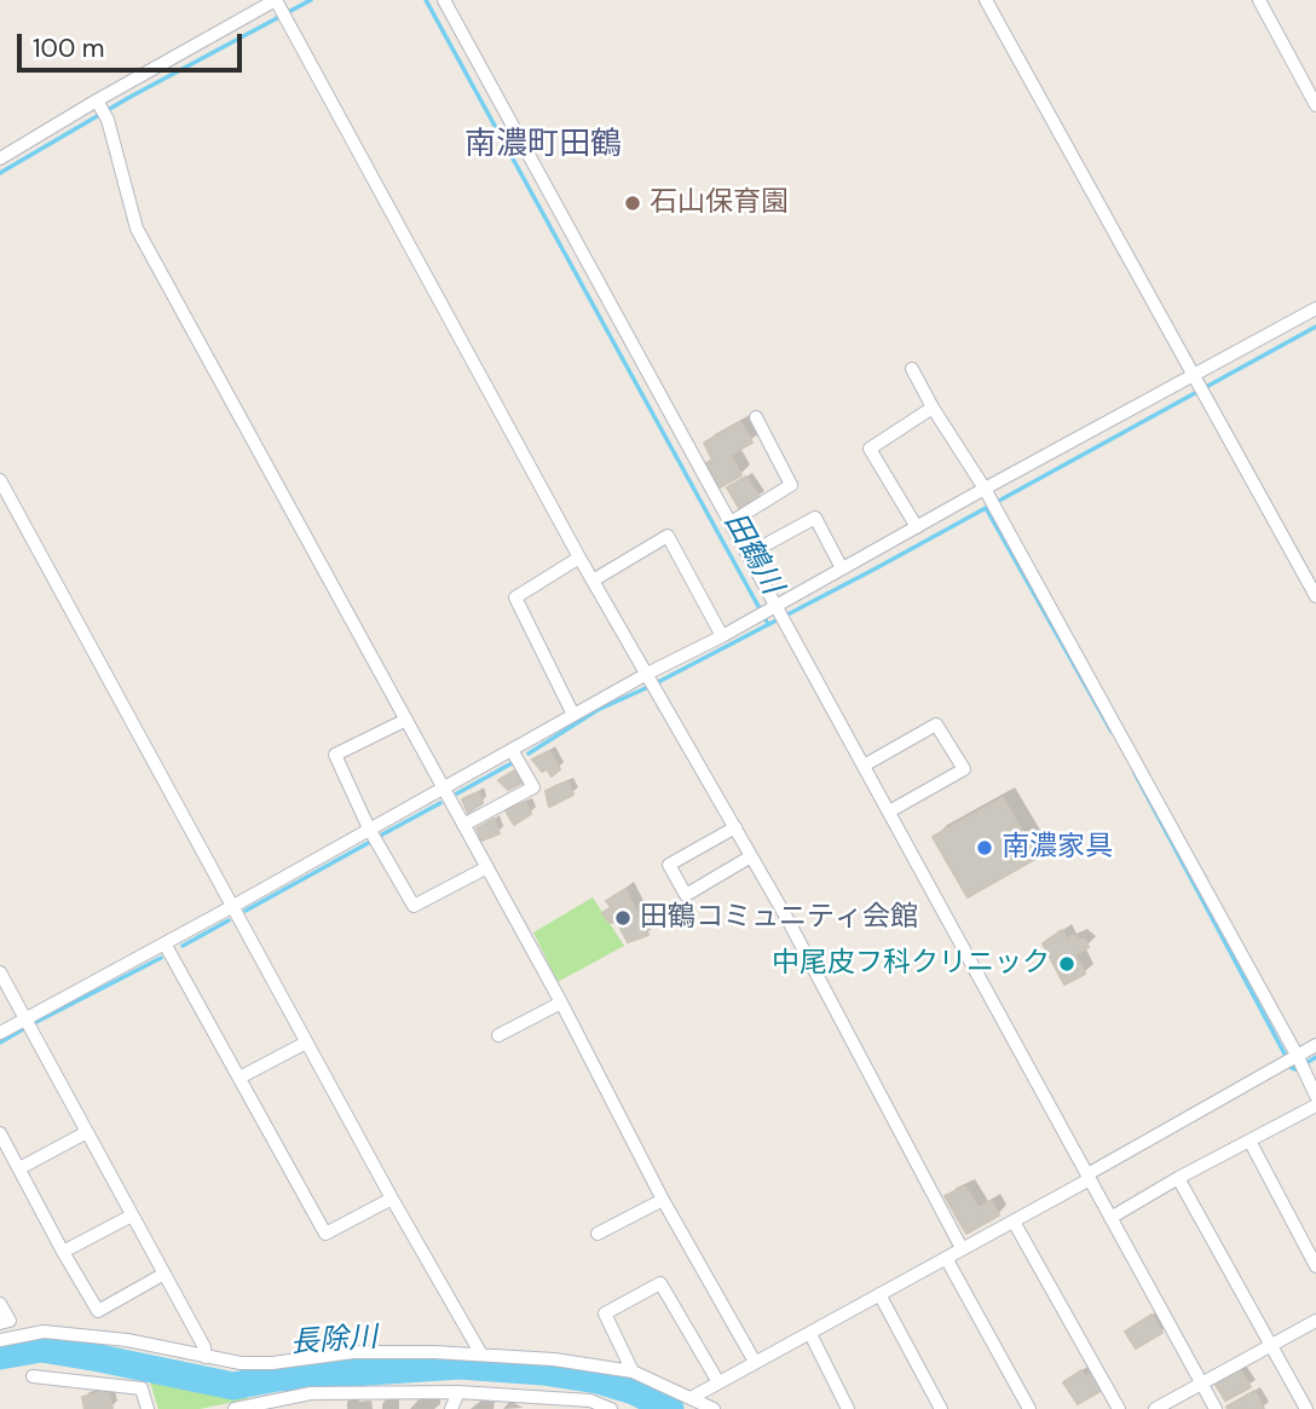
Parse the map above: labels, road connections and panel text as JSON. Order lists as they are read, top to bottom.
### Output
{
  "districts": ["南濃町田鶴"],
  "water": ["田鶴川", "長除川"],
  "places": [
    "石山保育園",
    "南濃家具",
    "田鶴コミュニティ会館",
    "中尾皮フ科クリニック"
  ],
  "scale_bar": "100 m"
}
